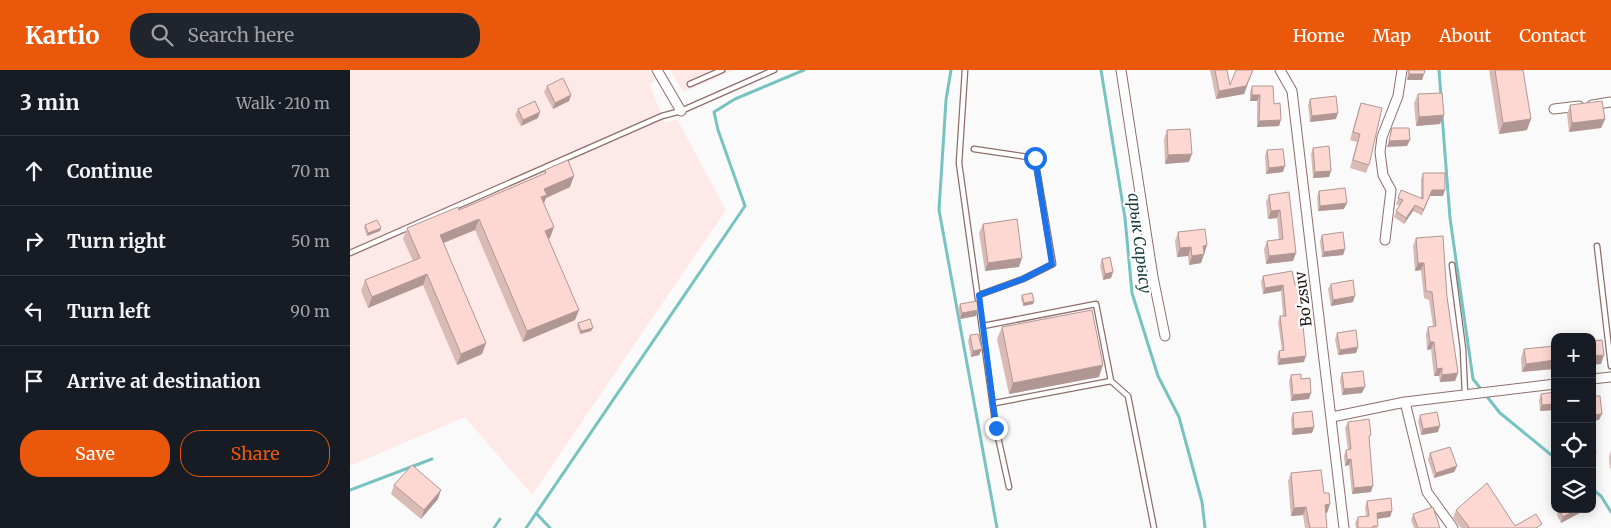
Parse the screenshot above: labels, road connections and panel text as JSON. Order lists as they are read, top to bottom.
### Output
{
  "streets": {
    "street": ["Bo'zsuv"]
  },
  "water": ["арык Сарысу"],
  "page": {
    "header": "Kartio",
    "search": "Search here",
    "nav": [
      "Home",
      "Map",
      "About",
      "Contact"
    ],
    "heading": ["3 min", "Walk · 210 m"],
    "list": [
      ["Continue", "70 m"],
      ["Turn right", "50 m"],
      ["Turn left", "90 m"],
      "Arrive at destination"
    ],
    "map_buttons": ["+", "−"],
    "buttons": ["Save", "Share"]
  }
}
